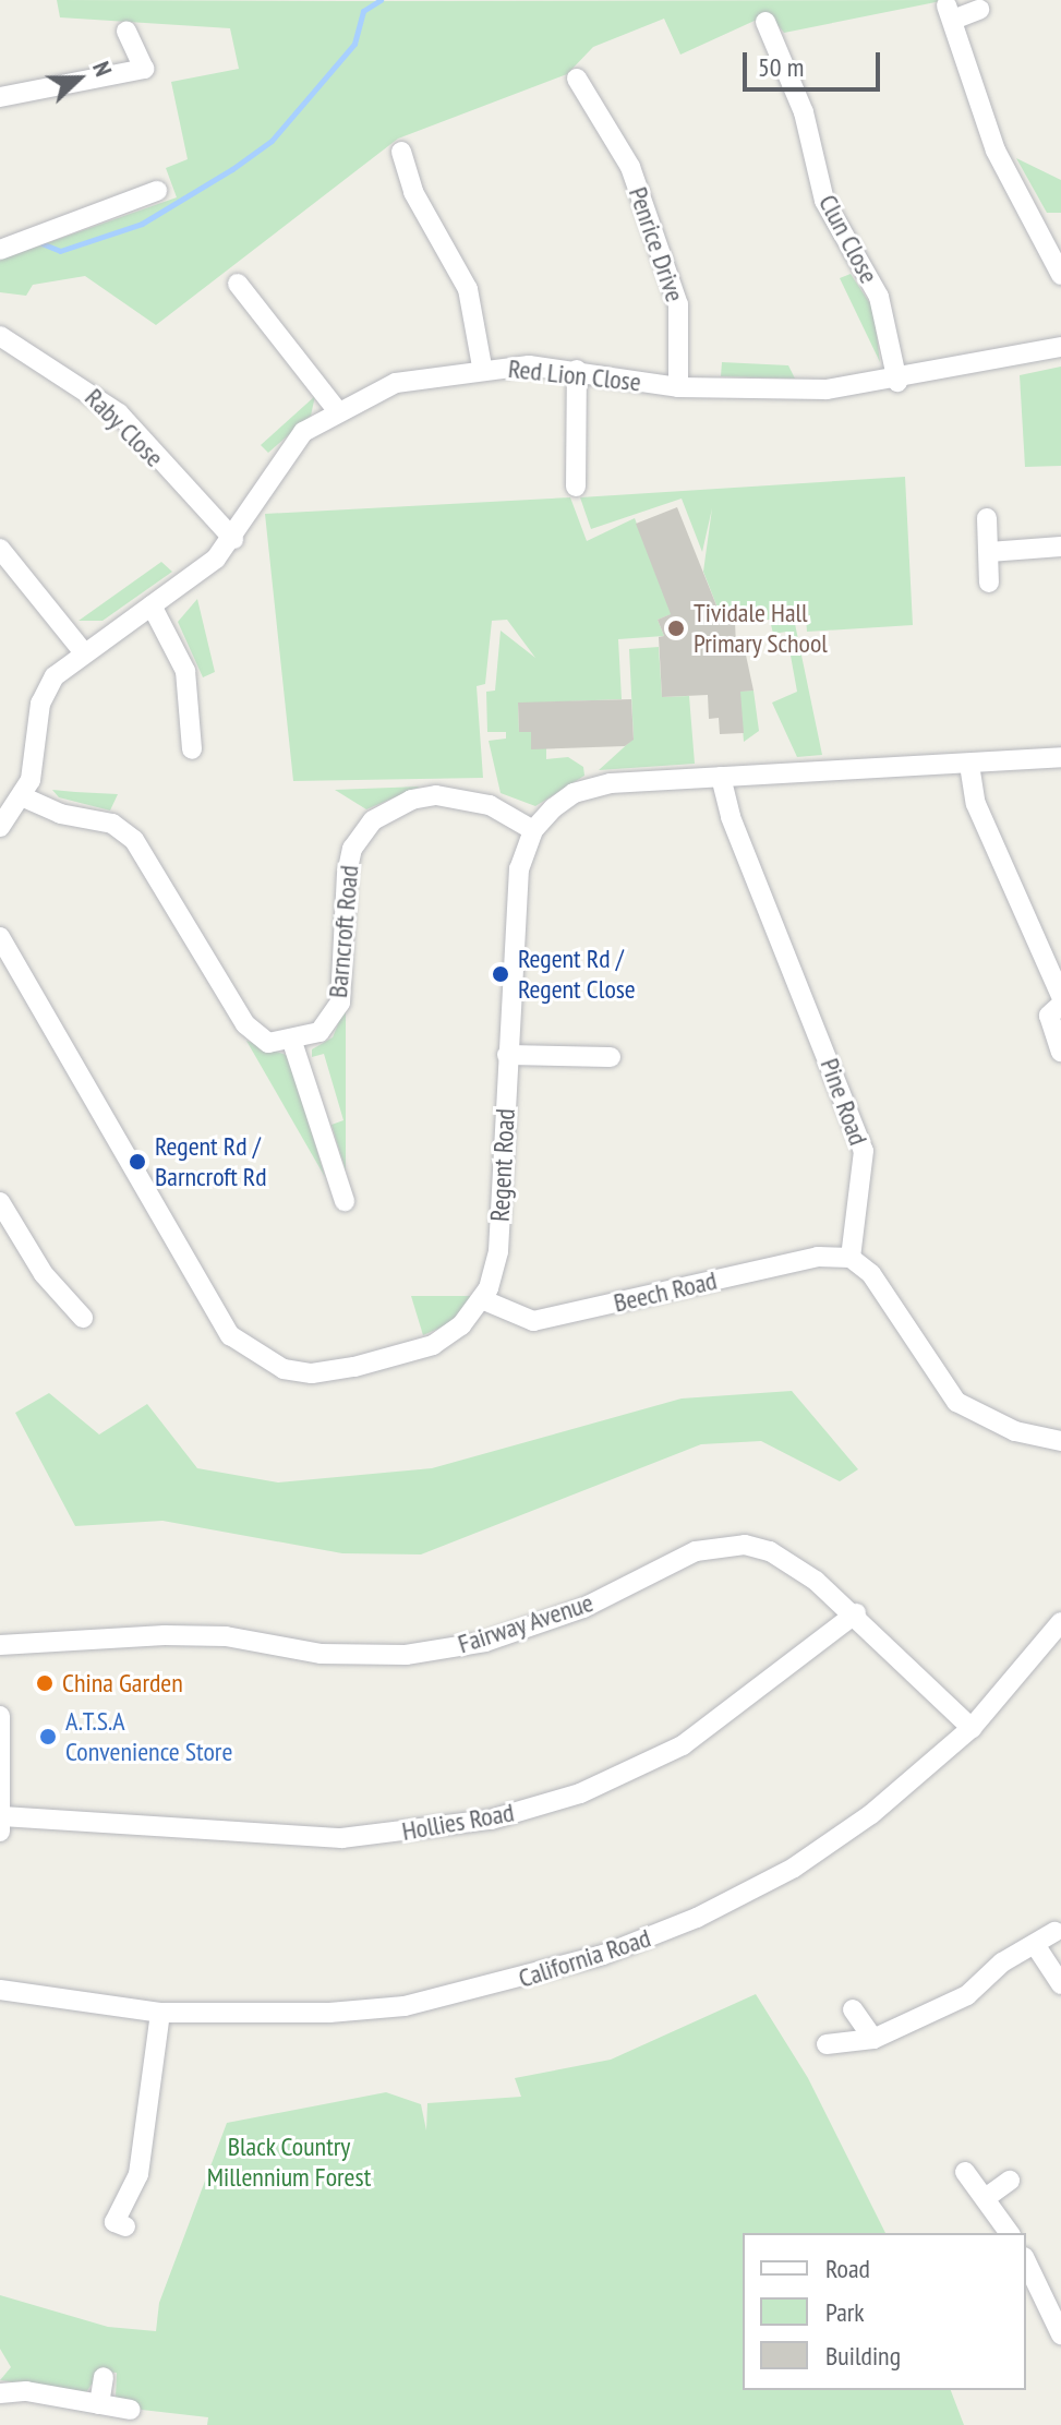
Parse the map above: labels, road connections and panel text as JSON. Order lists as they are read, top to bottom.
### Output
{
  "streets": {
    "street": [
      "Clun Close",
      "Penrice Drive",
      "Red Lion Close",
      "Raby Close",
      "Barncroft Road",
      "Pine Road",
      "Regent Road",
      "Beech Road",
      "Fairway Avenue",
      "Hollies Road",
      "California Road"
    ]
  },
  "crossings": [
    ["Clun Close", "Red Lion Close"],
    ["Penrice Drive", "Red Lion Close"],
    ["Red Lion Close", "Raby Close"],
    ["Barncroft Road", "Regent Road"],
    ["Pine Road", "Regent Road"],
    ["Pine Road", "Beech Road"],
    ["Regent Road", "Beech Road"],
    ["Fairway Avenue", "Hollies Road"],
    ["Fairway Avenue", "California Road"]
  ],
  "parks": ["Black Country Millennium Forest"],
  "places": [
    "Tividale Hall Primary School",
    "Regent Rd / Regent Close",
    "Regent Rd / Barncroft Rd",
    "China Garden",
    "A.T.S.A Convenience Store"
  ],
  "legend": ["Road", "Park", "Building"],
  "scale_bar": "50 m",
  "north": "right"
}
